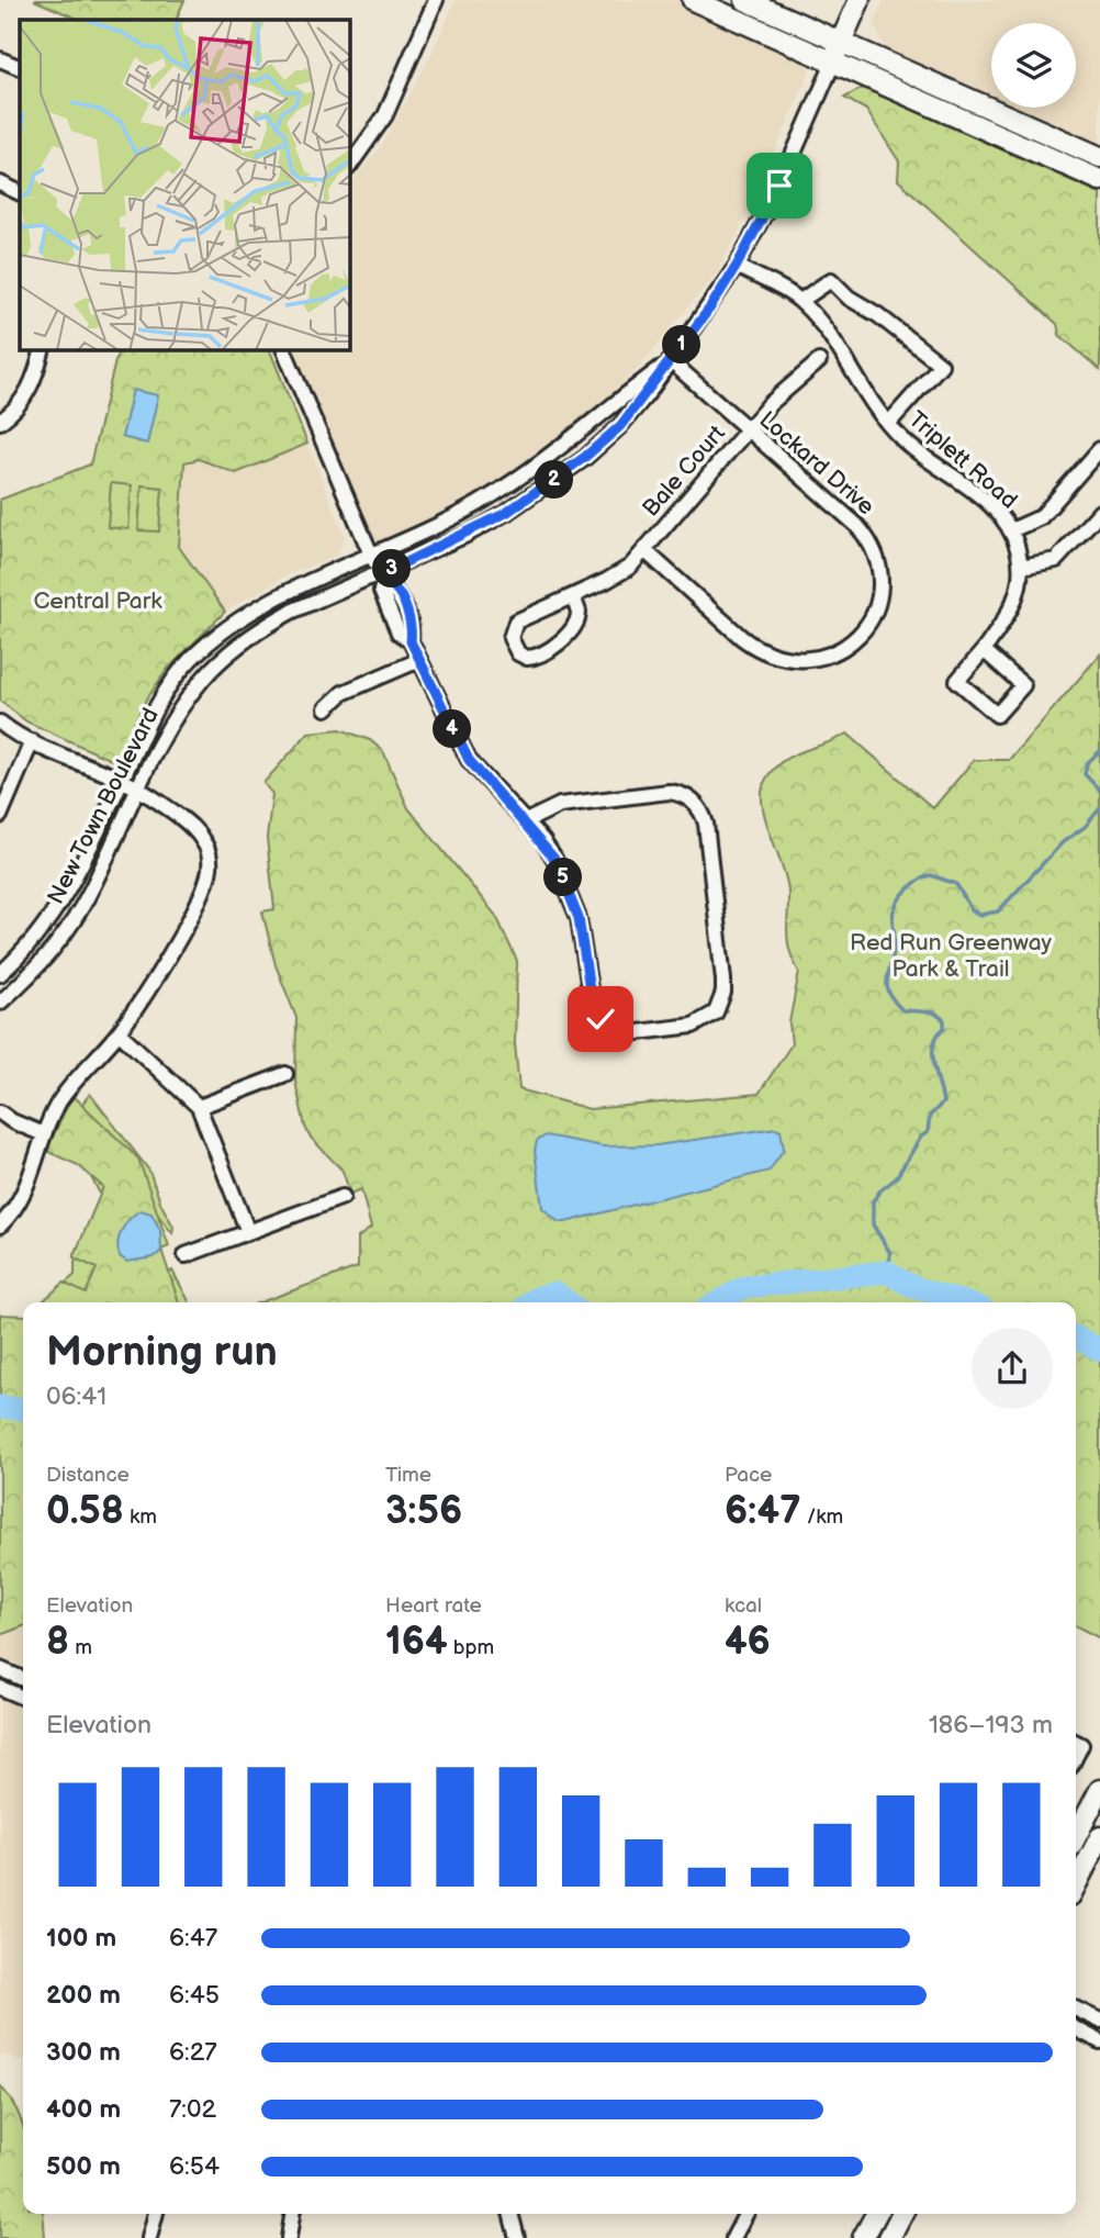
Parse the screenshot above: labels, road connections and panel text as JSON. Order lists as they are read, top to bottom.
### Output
{
  "streets": {
    "main road": ["New Town Boulevard"],
    "street": ["Triplett Road", "Lockard Drive", "Bale Court"]
  },
  "crossings": [
    ["Triplett Road", "New Town Boulevard"],
    ["Lockard Drive", "Bale Court"],
    ["Lockard Drive", "New Town Boulevard"]
  ],
  "parks": ["Central Park", "Red Run Greenway Park & Trail"],
  "page": {
    "pins": [
      "1",
      "2",
      "3",
      "4",
      "5"
    ],
    "heading": ["Morning run", "06:41"],
    "stats": [
      ["Distance", "0.58 km"],
      ["Time", "3:56"],
      ["Pace", "6:47 /km"],
      ["Elevation", "8 m"],
      ["Heart rate", "164 bpm"],
      ["kcal", "46"]
    ],
    "chart": ["Elevation", "186–193 m"],
    "list": [
      {
        "name": "100 m",
        "note": "6:47"
      },
      {
        "name": "200 m",
        "note": "6:45"
      },
      {
        "name": "300 m",
        "note": "6:27"
      },
      {
        "name": "400 m",
        "note": "7:02"
      },
      {
        "name": "500 m",
        "note": "6:54"
      }
    ]
  }
}
